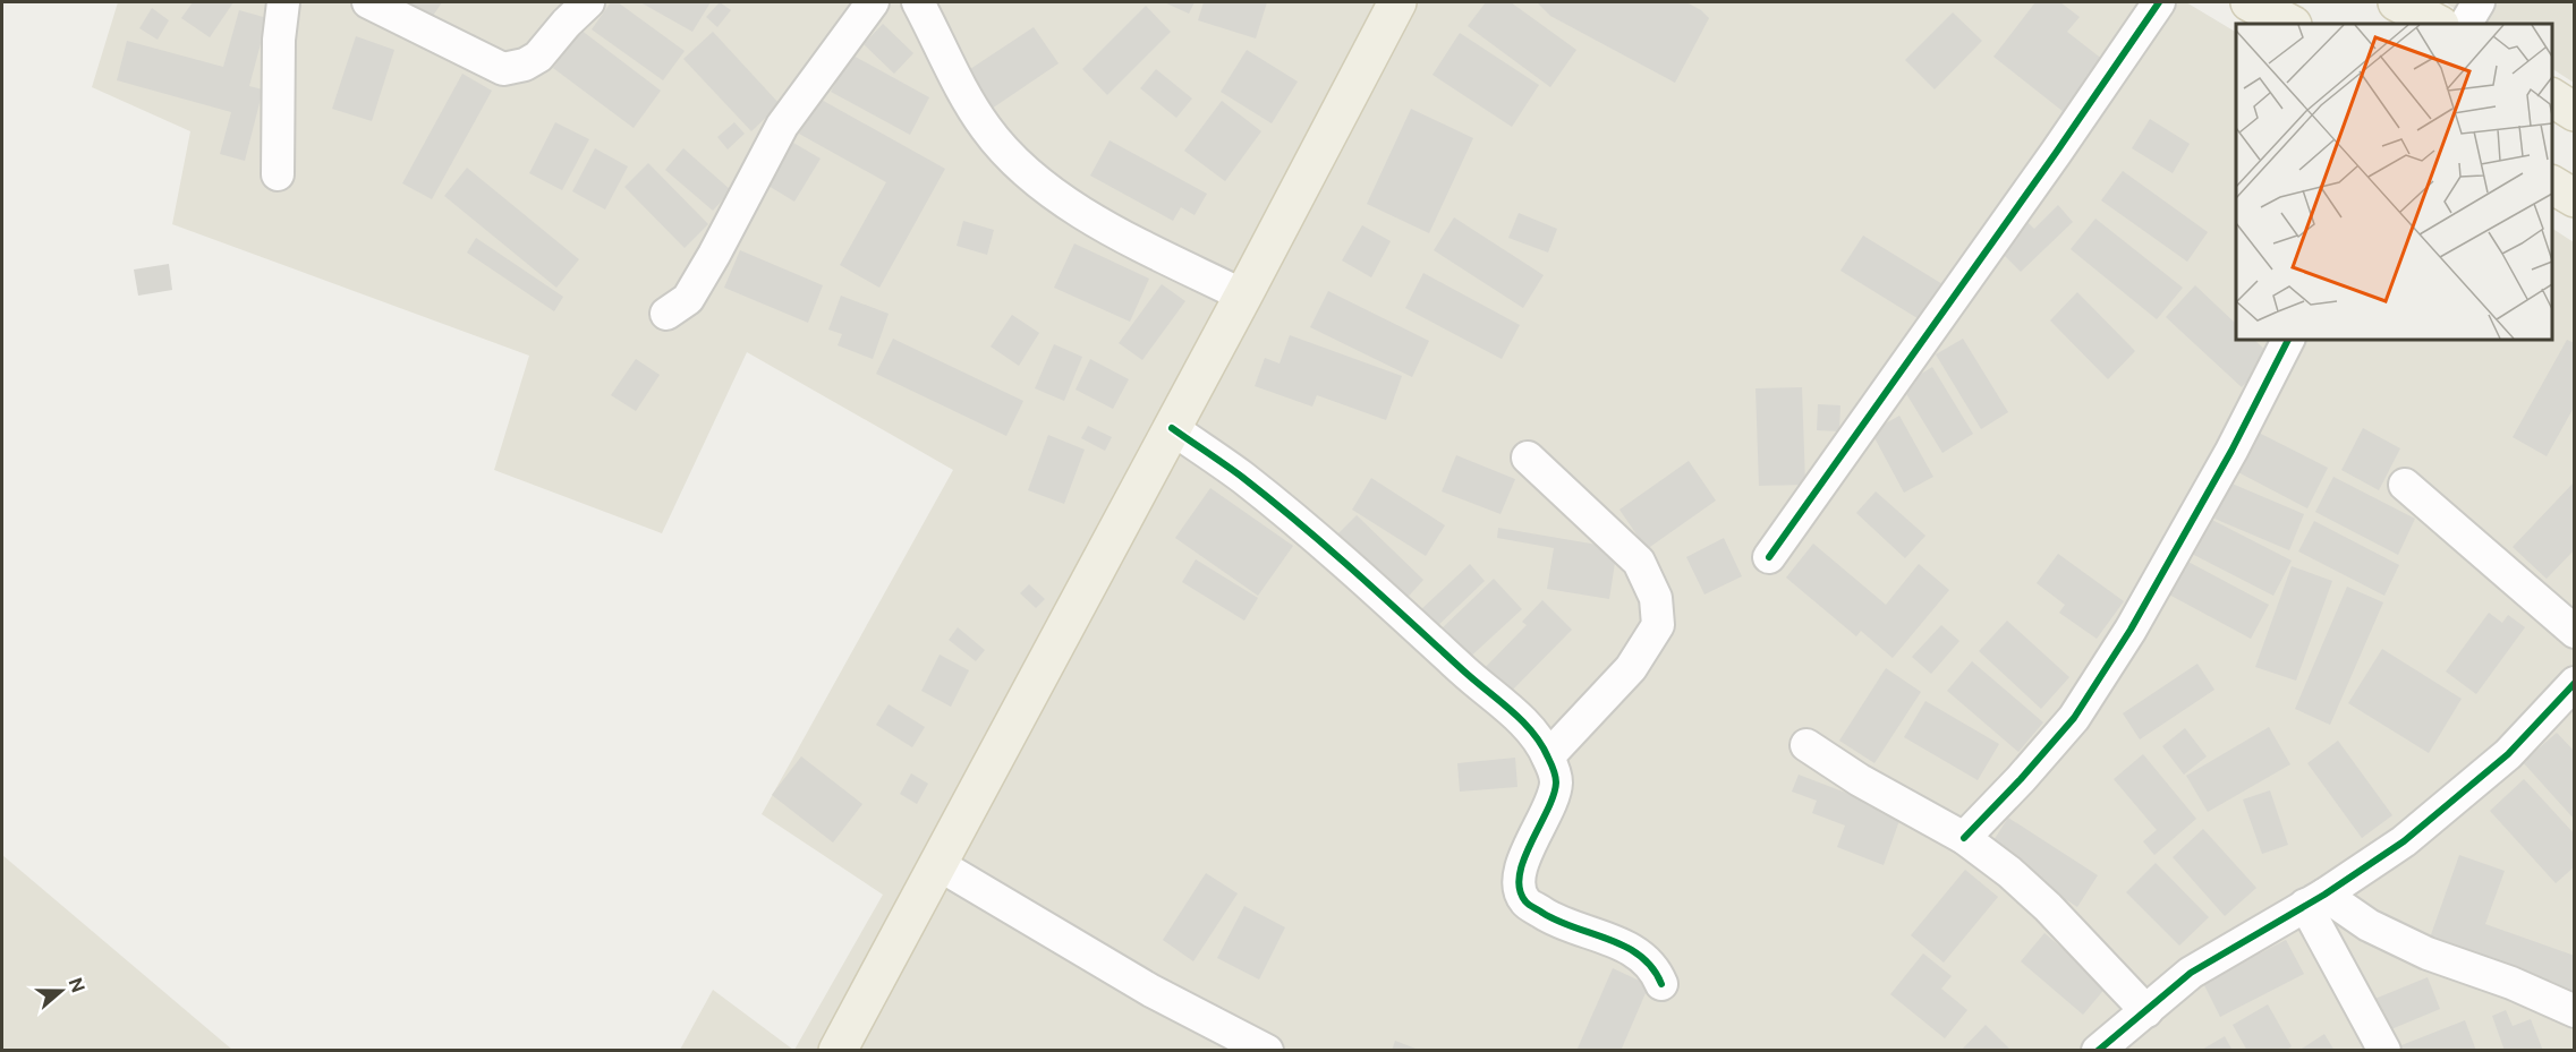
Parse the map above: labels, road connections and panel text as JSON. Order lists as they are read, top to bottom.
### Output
{
  "north": "right"
}
